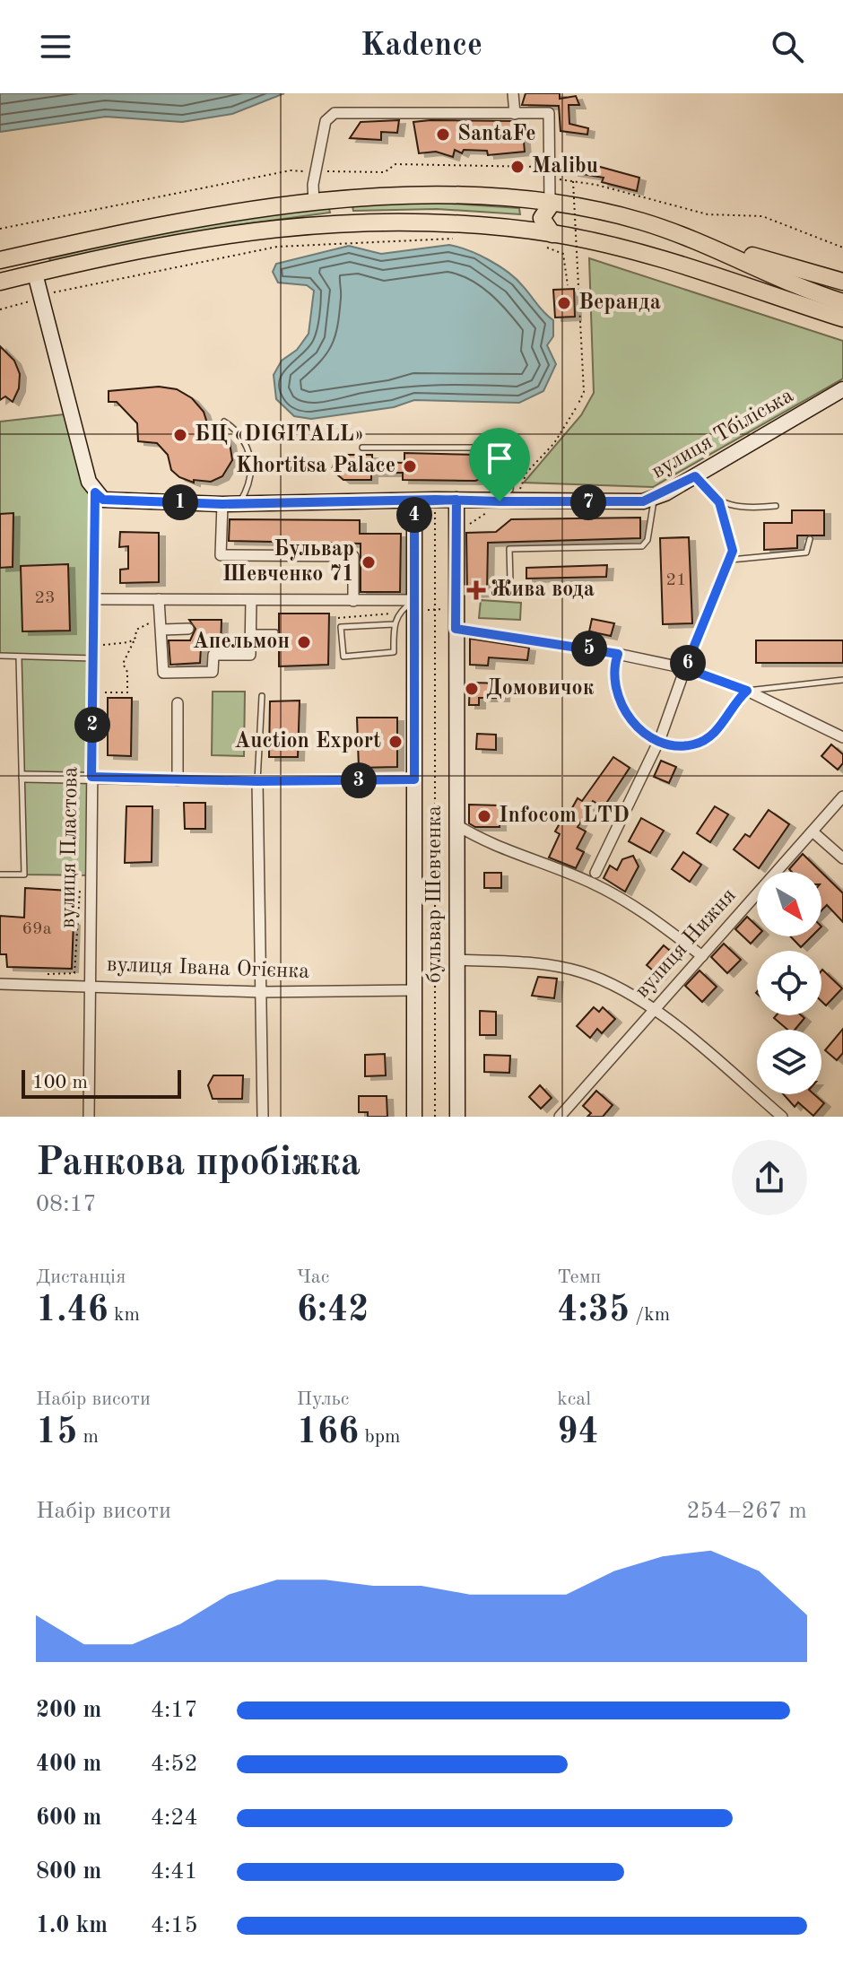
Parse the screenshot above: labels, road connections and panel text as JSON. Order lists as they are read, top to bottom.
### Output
{
  "streets": {
    "street": [
      "вулиця Тбіліська",
      "вулиця Пластова",
      "бульвар Шевченка",
      "вулиця Нижня",
      "вулиця Івана Огієнка"
    ]
  },
  "crossings": [
    ["вулиця Тбіліська", "вулиця Пластова"],
    ["вулиця Тбіліська", "бульвар Шевченка"],
    ["вулиця Пластова", "вулиця Івана Огієнка"],
    ["бульвар Шевченка", "вулиця Івана Огієнка"]
  ],
  "places": {
    "other": [
      "SantaFe",
      "Malibu",
      "Веранда",
      "БЦ «DIGITALL»",
      "Khortitsa Palace",
      "Бульвар Шевченко 71",
      "Апельмон",
      "Домовичок",
      "Auction Export",
      "Infocom LTD"
    ],
    "health": ["Жива вода"]
  },
  "house_numbers": ["21", "23", "69а"],
  "scale_bar": "100 m",
  "north": "bottom right",
  "page": {
    "header": "Kadence",
    "pins": [
      "1",
      "7",
      "4",
      "5",
      "6",
      "2",
      "3"
    ],
    "scale": "100 m",
    "heading": ["Ранкова пробіжка", "08:17"],
    "stats": [
      ["Дистанція", "1.46 km"],
      ["Час", "6:42"],
      ["Темп", "4:35 /km"],
      ["Набір висоти", "15 m"],
      ["Пульс", "166 bpm"],
      ["kcal", "94"]
    ],
    "chart": ["Набір висоти", "254–267 m"],
    "list": [
      {
        "name": "200 m",
        "note": "4:17"
      },
      {
        "name": "400 m",
        "note": "4:52"
      },
      {
        "name": "600 m",
        "note": "4:24"
      },
      {
        "name": "800 m",
        "note": "4:41"
      },
      {
        "name": "1.0 km",
        "note": "4:15"
      }
    ]
  }
}
